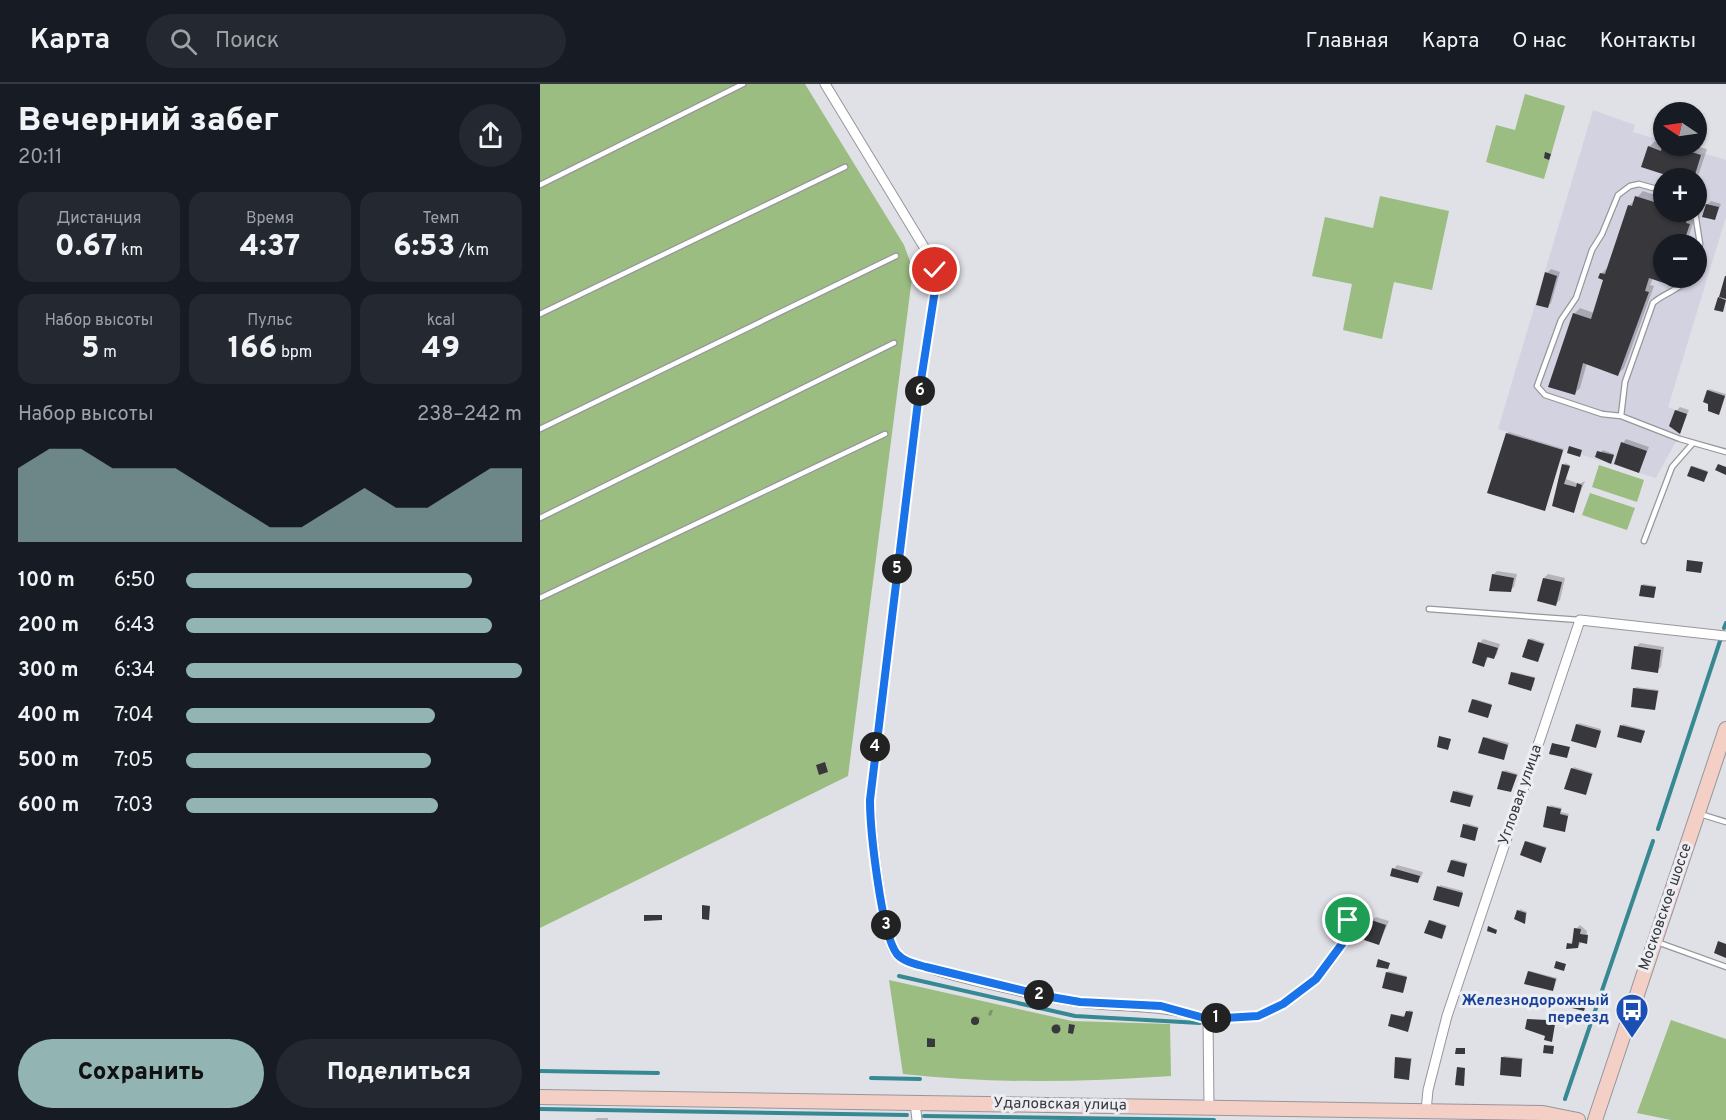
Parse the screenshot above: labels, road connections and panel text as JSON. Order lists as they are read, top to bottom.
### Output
{
  "streets": {
    "main road": ["Московское шоссе", "Удаловская улица"],
    "street": ["Угловая улица"]
  },
  "crossings": [
    ["Угловая улица", "Удаловская улица"]
  ],
  "places": {
    "bus stop": ["Железнодорожный переезд"]
  },
  "north": "left",
  "page": {
    "header": "Карта",
    "search": "Поиск",
    "nav": [
      "Главная",
      "Карта",
      "О нас",
      "Контакты"
    ],
    "heading": ["Вечерний забег", "20:11"],
    "map_buttons": ["+", "−"],
    "stats": [
      ["Дистанция", "0.67 km"],
      ["Время", "4:37"],
      ["Темп", "6:53 /km"],
      ["Набор высоты", "5 m"],
      ["Пульс", "166 bpm"],
      ["kcal", "49"]
    ],
    "pins": [
      "6",
      "5",
      "4",
      "3",
      "2",
      "1"
    ],
    "chart": ["Набор высоты", "238–242 m"],
    "list": [
      {
        "name": "100 m",
        "note": "6:50"
      },
      {
        "name": "200 m",
        "note": "6:43"
      },
      {
        "name": "300 m",
        "note": "6:34"
      },
      {
        "name": "400 m",
        "note": "7:04"
      },
      {
        "name": "500 m",
        "note": "7:05"
      },
      {
        "name": "600 m",
        "note": "7:03"
      }
    ],
    "buttons": ["Сохранить", "Поделиться"]
  }
}
